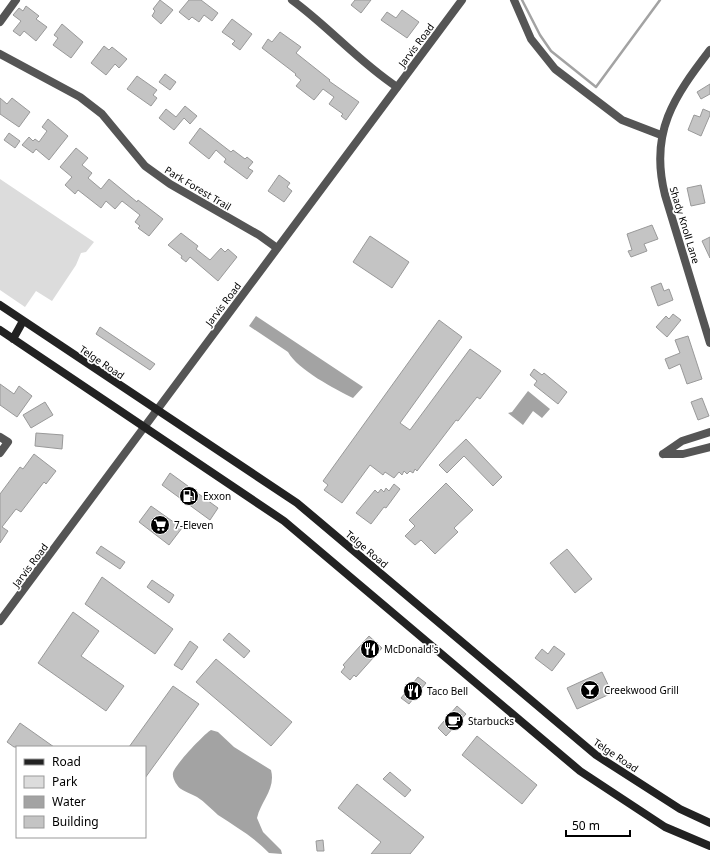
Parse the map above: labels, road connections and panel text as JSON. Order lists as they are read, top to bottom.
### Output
{
  "streets": {
    "main road": ["Telge Road"],
    "street": ["Jarvis Road", "Park Forest Trail", "Shady Knoll Lane"]
  },
  "crossings": [
    ["Jarvis Road", "Park Forest Trail"],
    ["Jarvis Road", "Telge Road"]
  ],
  "places": {
    "fuel station": ["Exxon"],
    "supermarket": ["7-Eleven"],
    "restaurant": ["McDonald's", "Taco Bell"],
    "bar": ["Creekwood Grill"],
    "cafe": ["Starbucks"]
  },
  "legend": [
    "Road",
    "Park",
    "Water",
    "Building"
  ],
  "scale_bar": "50 m"
}
